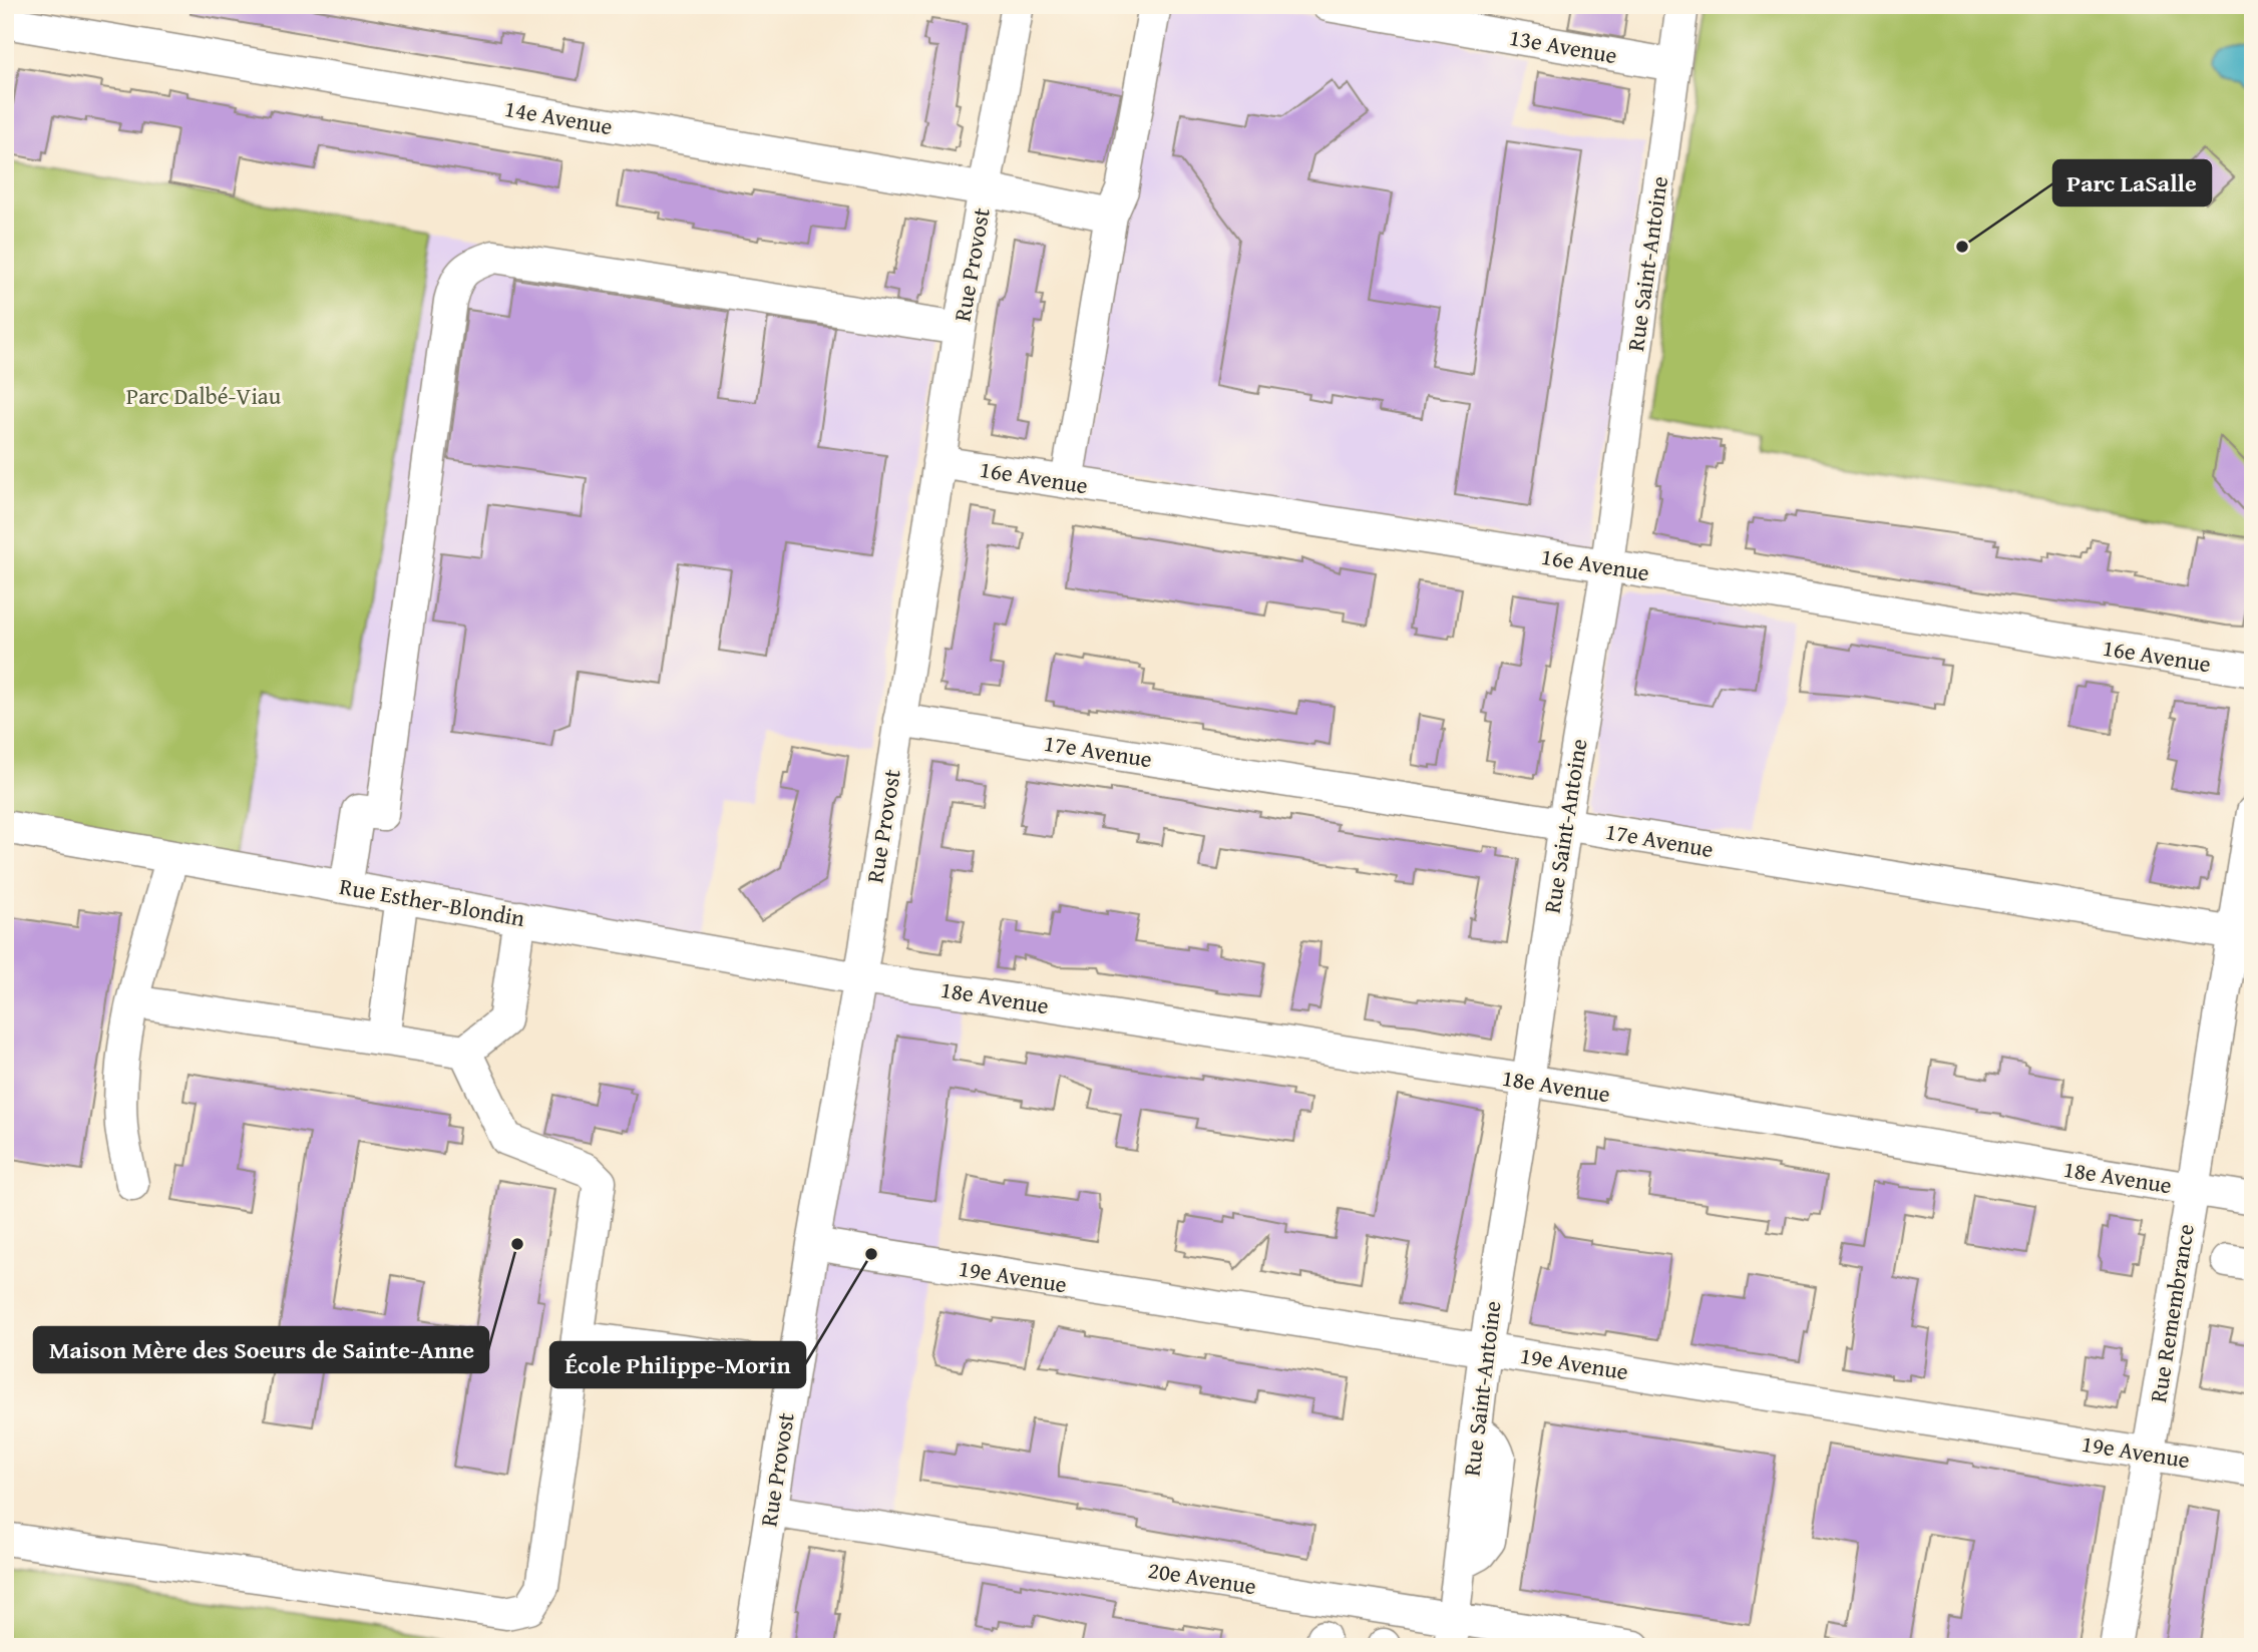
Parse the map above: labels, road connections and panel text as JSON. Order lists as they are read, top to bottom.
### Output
{
  "streets": {
    "street": [
      "13e Avenue",
      "14e Avenue",
      "Rue Saint-Antoine",
      "Rue Provost",
      "16e Avenue",
      "17e Avenue",
      "Rue Esther-Blondin",
      "18e Avenue",
      "19e Avenue",
      "Rue Remembrance",
      "20e Avenue"
    ]
  },
  "crossings": [
    ["13e Avenue", "Rue Saint-Antoine"],
    ["14e Avenue", "Rue Provost"],
    ["Rue Saint-Antoine", "16e Avenue"],
    ["Rue Saint-Antoine", "17e Avenue"],
    ["Rue Saint-Antoine", "18e Avenue"],
    ["Rue Saint-Antoine", "19e Avenue"],
    ["Rue Saint-Antoine", "20e Avenue"],
    ["Rue Provost", "16e Avenue"],
    ["Rue Provost", "17e Avenue"],
    ["Rue Provost", "Rue Esther-Blondin"],
    ["Rue Provost", "18e Avenue"],
    ["Rue Provost", "19e Avenue"],
    ["Rue Provost", "20e Avenue"],
    ["17e Avenue", "Rue Remembrance"],
    ["Rue Esther-Blondin", "18e Avenue"],
    ["18e Avenue", "Rue Remembrance"],
    ["19e Avenue", "Rue Remembrance"]
  ],
  "parks": ["Parc Dalbé-Viau"],
  "places": ["Parc LaSalle", "Maison Mère des Soeurs de Sainte-Anne", "École Philippe-Morin"]
}
